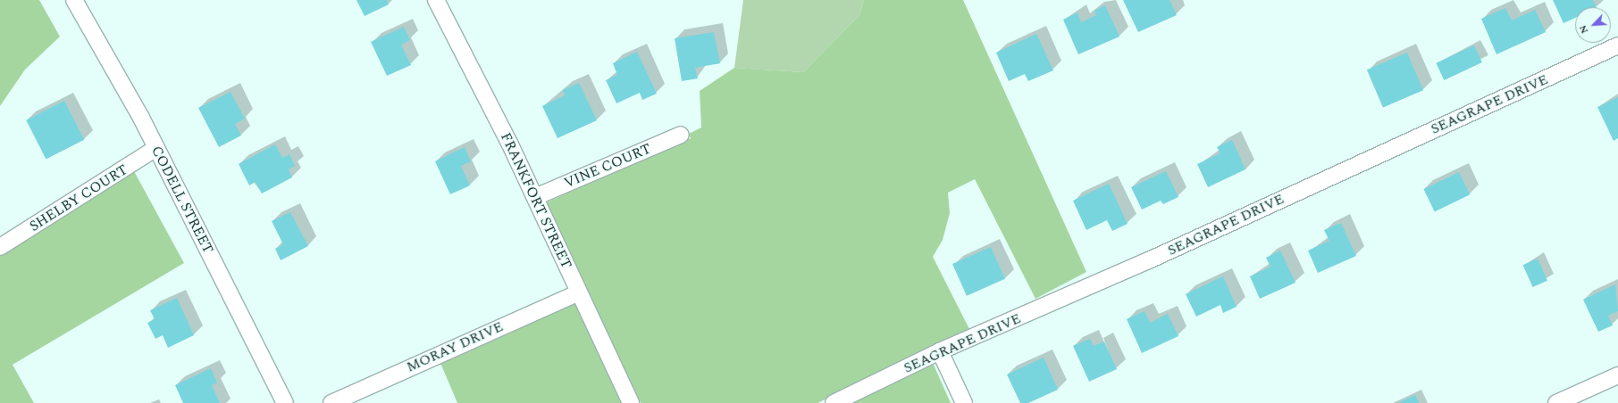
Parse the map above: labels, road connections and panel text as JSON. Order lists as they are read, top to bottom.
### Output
{
  "streets": {
    "street": [
      "SEAGRAPE DRIVE",
      "VINE COURT",
      "SHELBY COURT",
      "CODELL STREET",
      "FRANKFORT STREET",
      "MORAY DRIVE"
    ]
  },
  "crossings": [
    ["VINE COURT", "FRANKFORT STREET"],
    ["SHELBY COURT", "CODELL STREET"],
    ["FRANKFORT STREET", "MORAY DRIVE"]
  ],
  "north": "bottom left"
}
